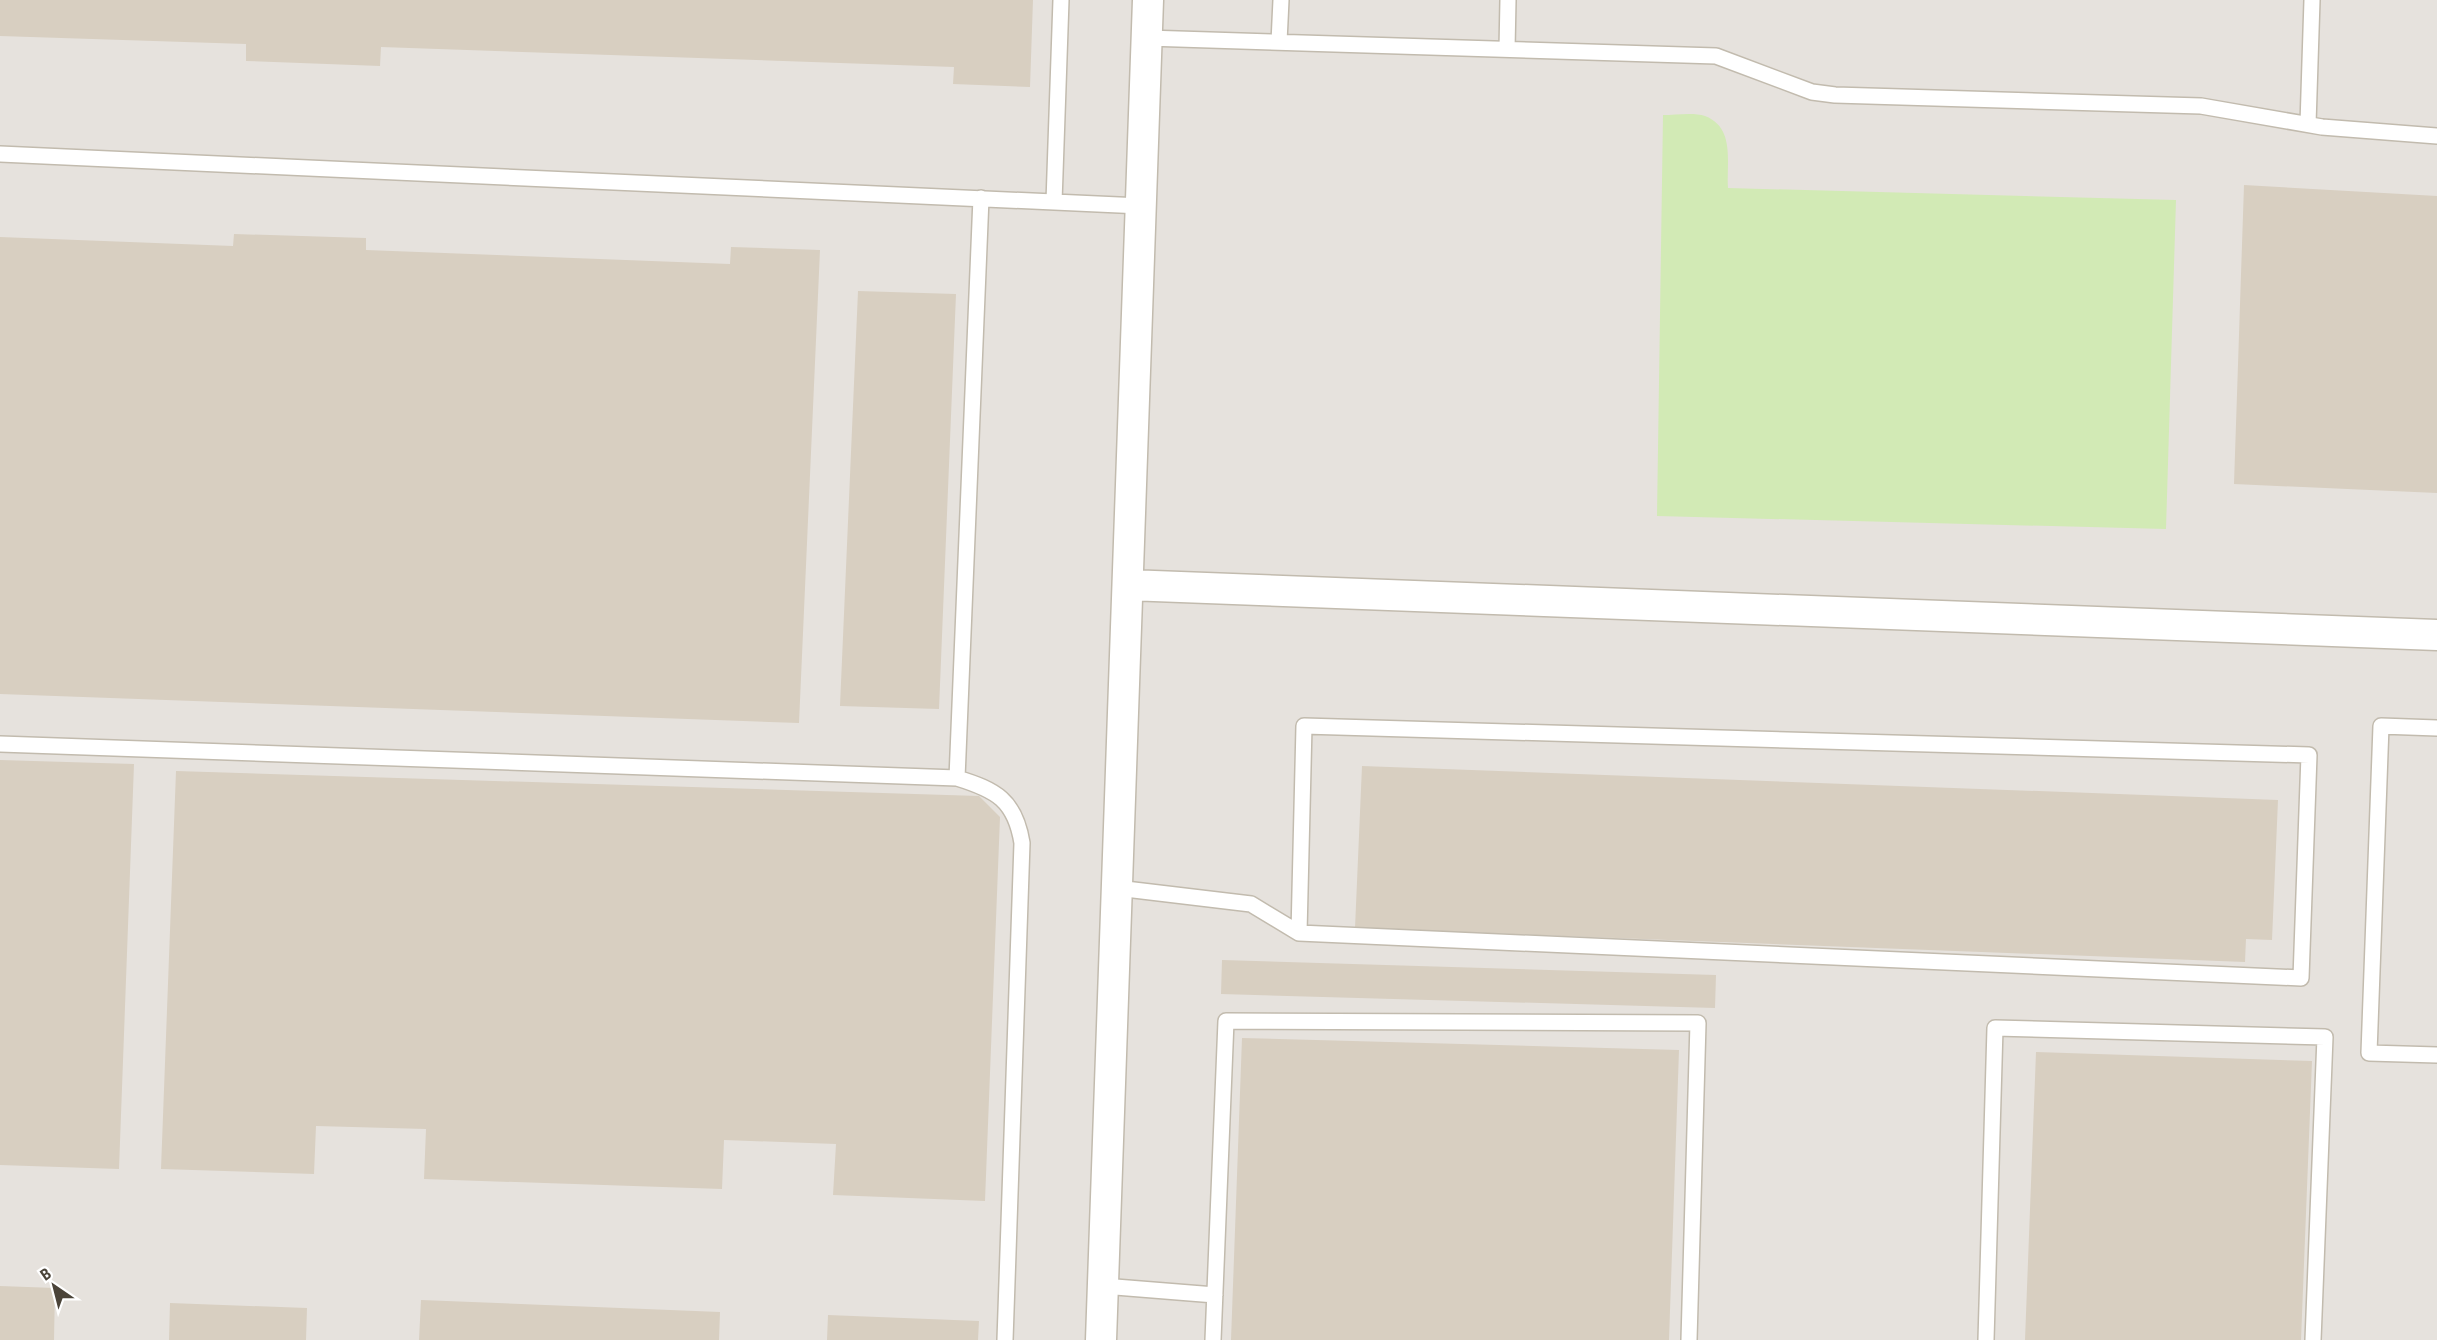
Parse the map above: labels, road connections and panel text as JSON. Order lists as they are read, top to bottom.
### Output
{
  "north": "top left"
}
